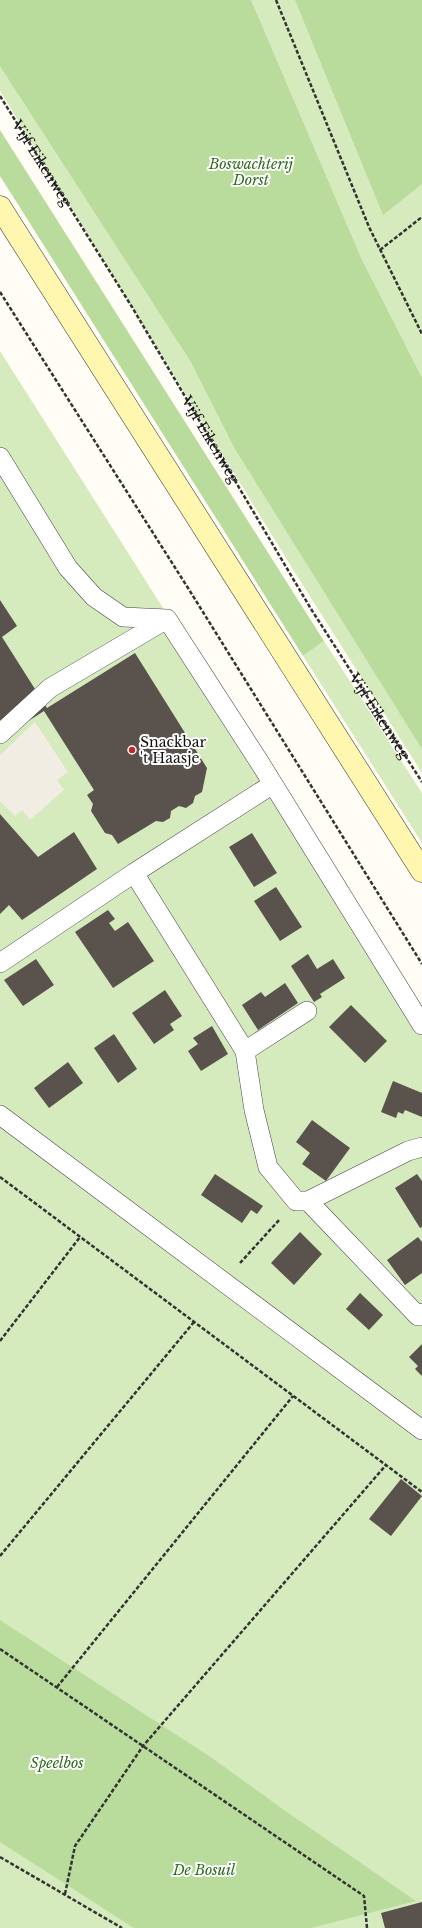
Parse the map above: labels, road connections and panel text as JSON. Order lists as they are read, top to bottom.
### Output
{
  "streets": {
    "path": ["Vijf Eikenweg"]
  },
  "parks": ["Boswachterij Dorst", "Speelbos", "De Bosuil"],
  "places": ["Snackbar 't Haasje"]
}
